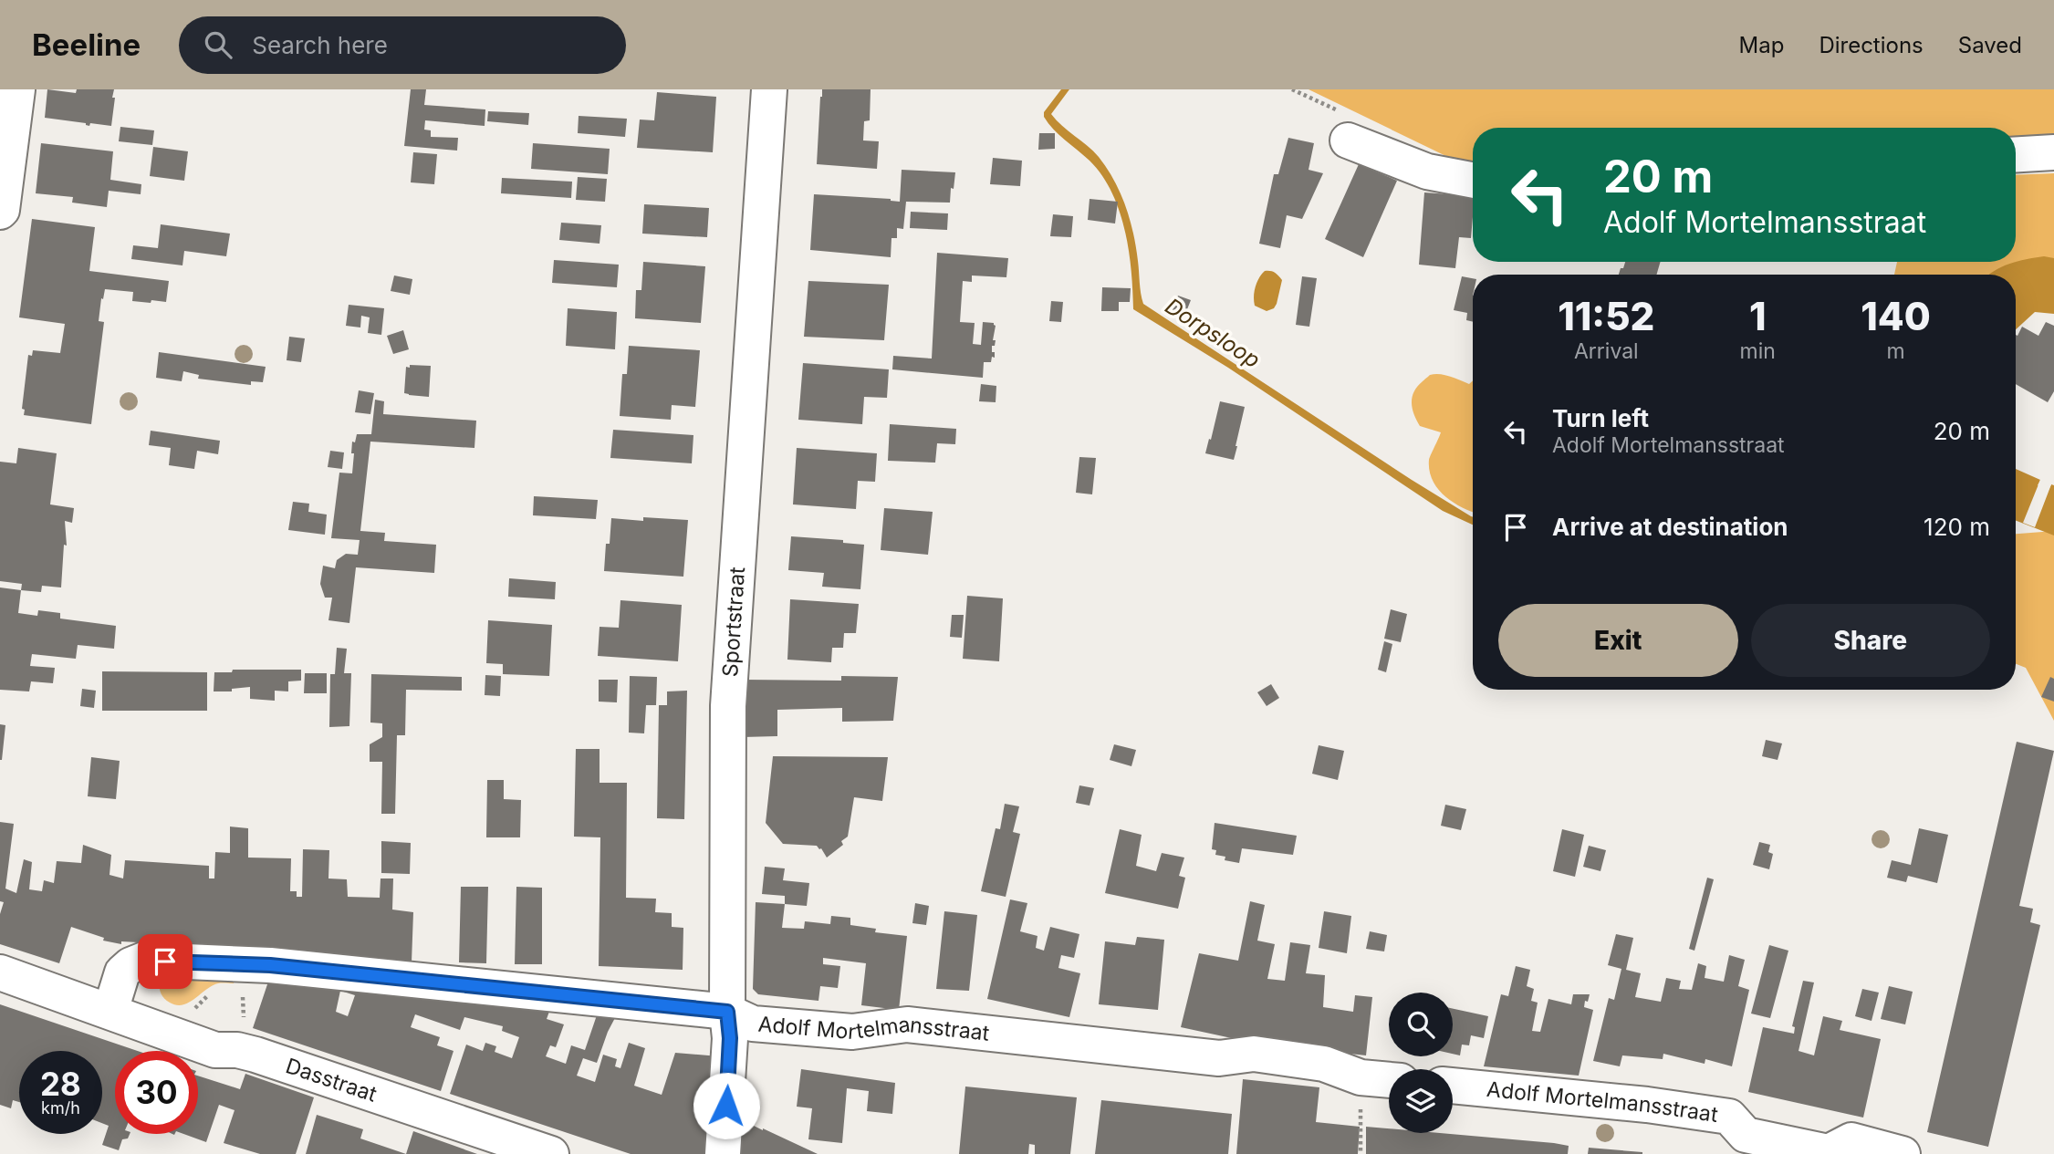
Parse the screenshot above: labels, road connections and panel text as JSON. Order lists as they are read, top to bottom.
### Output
{
  "streets": {
    "street": ["Sportstraat", "Adolf Mortelmansstraat", "Dasstraat"]
  },
  "crossings": [
    ["Sportstraat", "Adolf Mortelmansstraat"],
    ["Adolf Mortelmansstraat", "Dasstraat"]
  ],
  "water": ["Dorpsloop"],
  "page": {
    "header": "Beeline",
    "search": "Search here",
    "nav": ["Map", "Directions", "Saved"],
    "turn": ["20 m", "Adolf Mortelmansstraat"],
    "eta": [
      "11:52",
      "Arrival",
      "1",
      "min",
      "140",
      "m"
    ],
    "list": [
      {
        "name": "Turn left",
        "note": "Adolf Mortelmansstraat",
        "value": "20 m"
      },
      {
        "name": "Arrive at destination",
        "value": "120 m"
      }
    ],
    "buttons": ["Exit", "Share"],
    "speed": "28 km/h",
    "limit": "30"
  }
}
